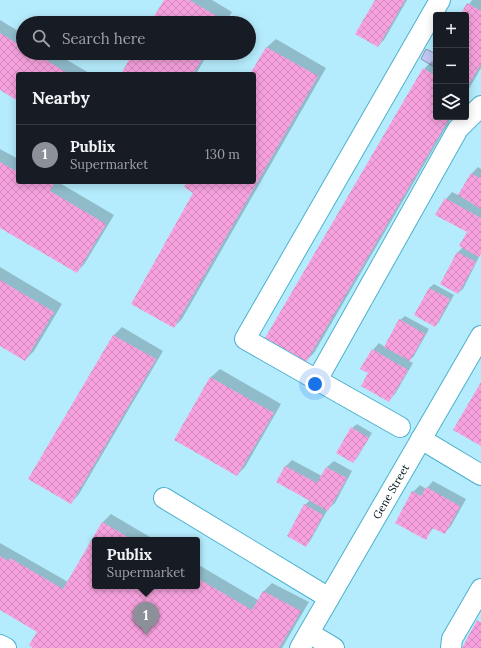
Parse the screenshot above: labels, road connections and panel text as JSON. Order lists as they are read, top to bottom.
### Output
{
  "streets": {
    "street": ["Gene Street"]
  },
  "page": {
    "map_buttons": ["+", "−"],
    "search": "Search here",
    "heading": "Nearby",
    "list": [
      {
        "mark": "1",
        "name": "Publix",
        "note": "Supermarket",
        "value": "130 m"
      }
    ],
    "popup": ["Publix", "Supermarket"],
    "pins": "1"
  }
}
